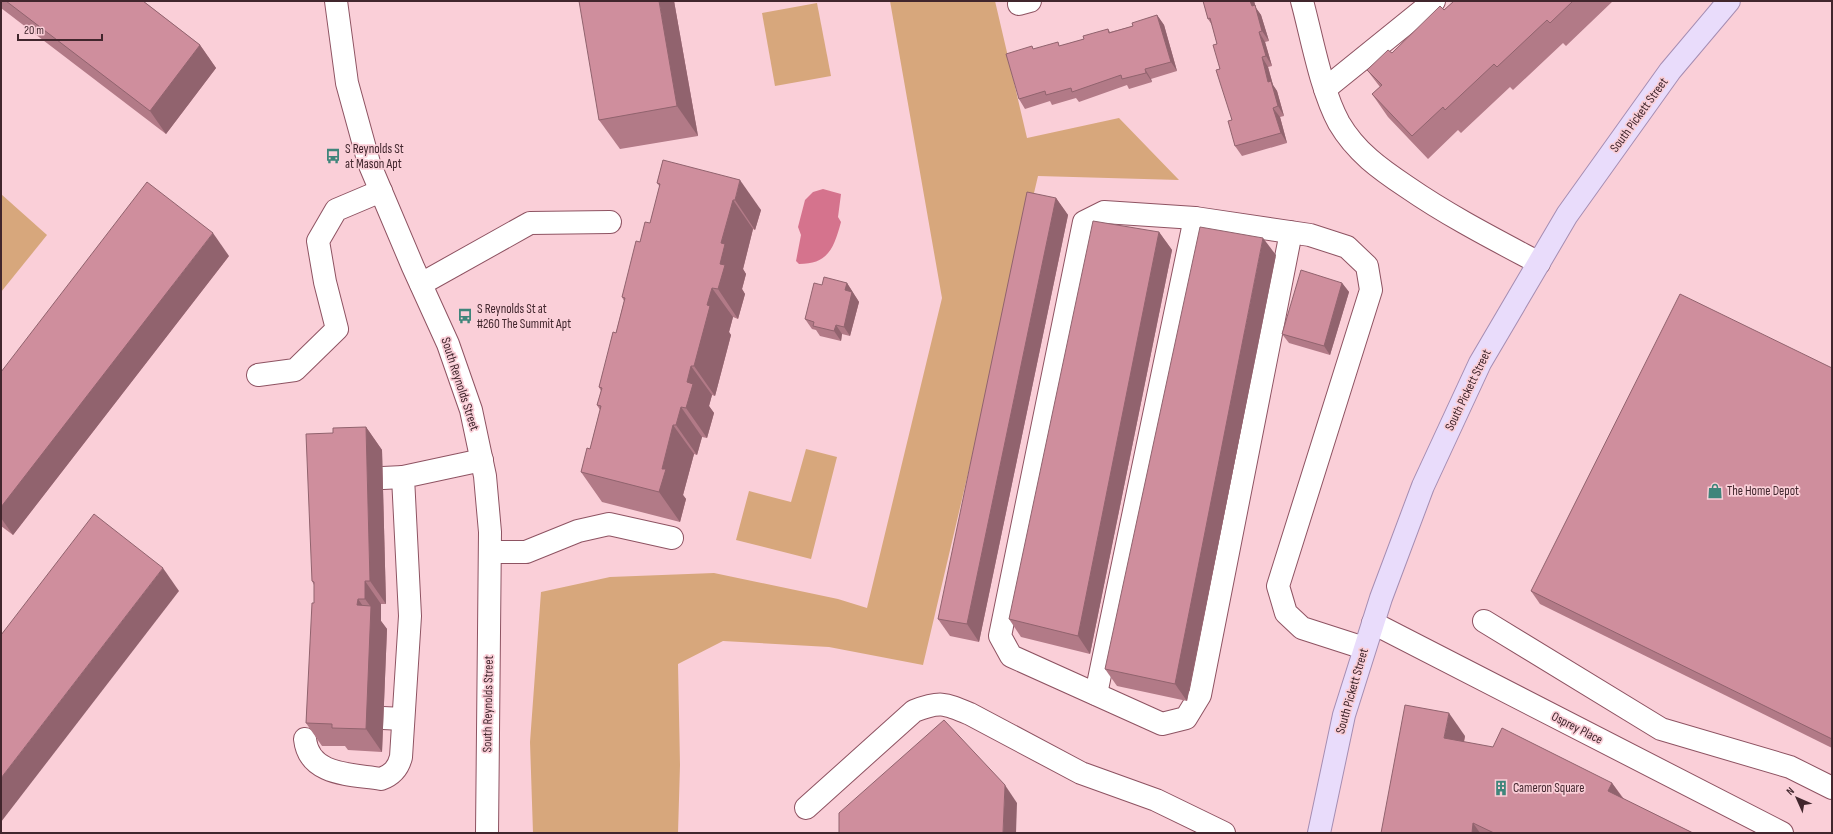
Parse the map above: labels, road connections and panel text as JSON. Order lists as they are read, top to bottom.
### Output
{
  "streets": {
    "main road": ["South Pickett Street"],
    "street": ["South Reynolds Street", "Osprey Place"]
  },
  "crossings": [
    ["South Pickett Street", "Osprey Place"]
  ],
  "places": {
    "bus stop": ["S Reynolds St at Mason Apt", "S Reynolds St at #260 The Summit Apt"],
    "shop": ["The Home Depot"],
    "building": ["Cameron Square"]
  },
  "scale_bar": "20 m",
  "north": "top left"
}
